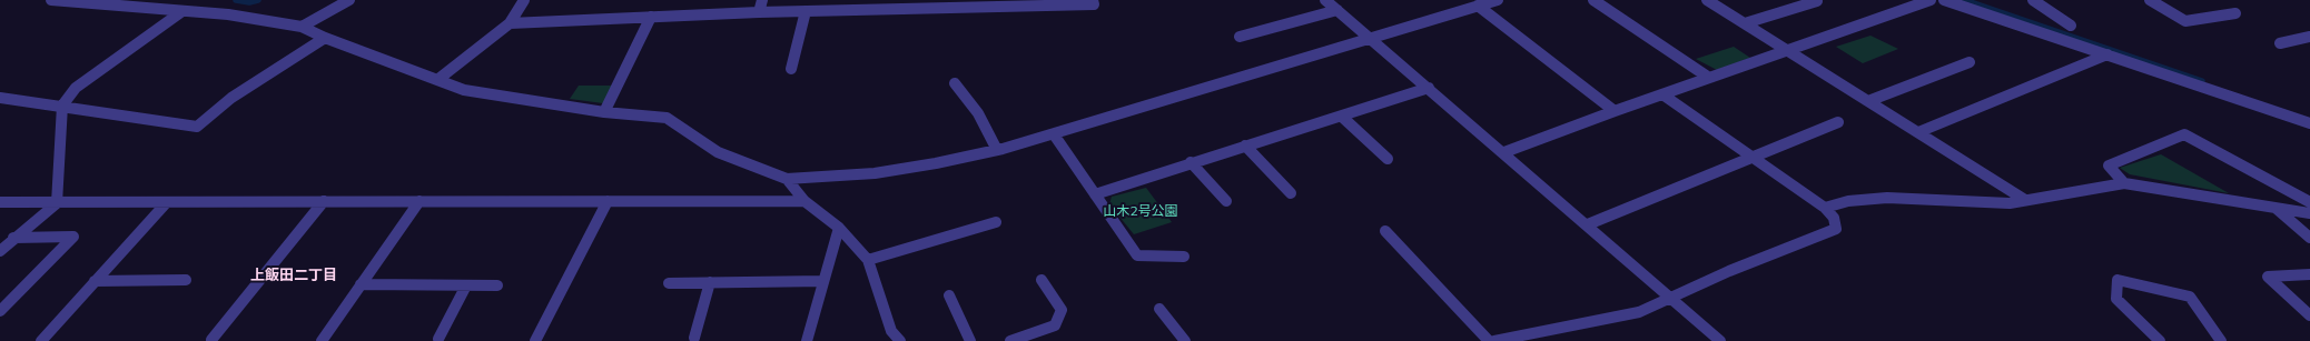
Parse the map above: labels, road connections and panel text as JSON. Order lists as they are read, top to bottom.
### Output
{
  "districts": ["上飯田二丁目"],
  "parks": ["山木2号公園"]
}
